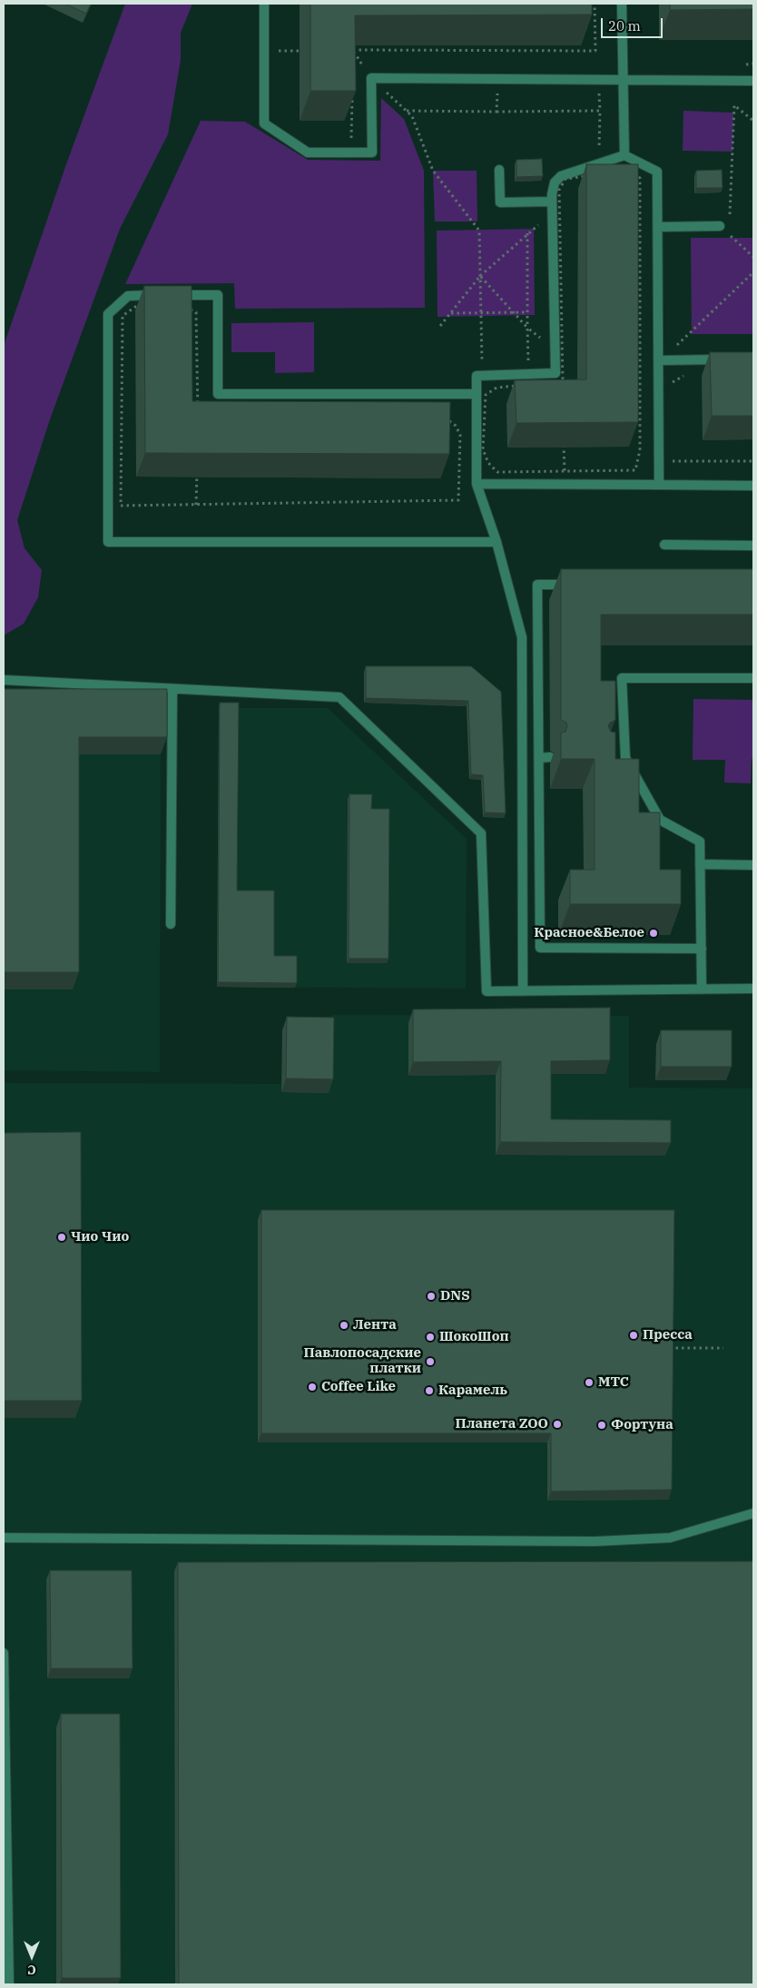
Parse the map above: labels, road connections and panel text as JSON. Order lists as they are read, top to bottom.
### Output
{
  "places": [
    "Красное&Белое",
    "Чио Чио",
    "DNS",
    "Лента",
    "Пресса",
    "ШокоШоп",
    "Павлопосадские платки",
    "МТС",
    "Coffee Like",
    "Карамель",
    "Планета ZOO",
    "Фортуна"
  ],
  "scale_bar": "20 m",
  "north": "bottom"
}
